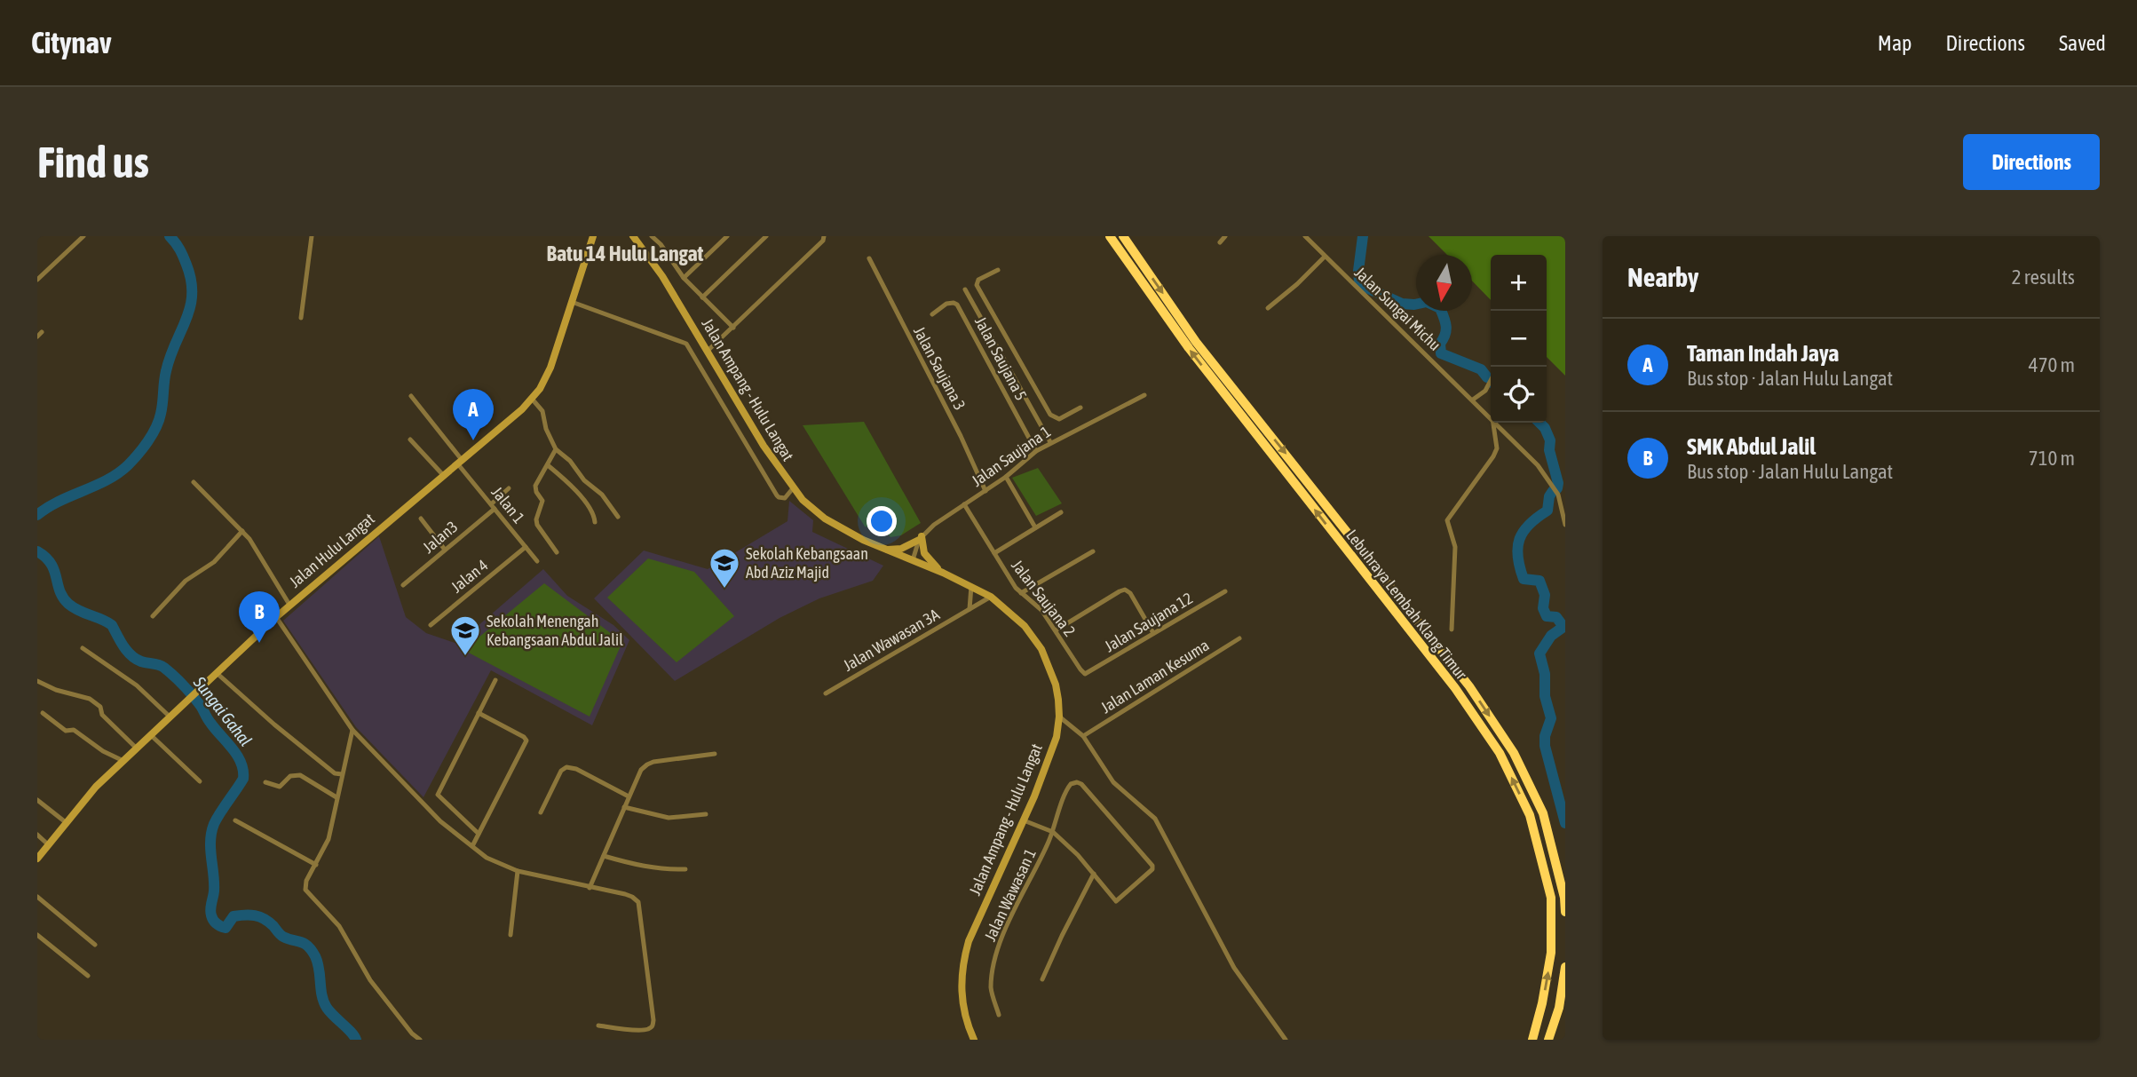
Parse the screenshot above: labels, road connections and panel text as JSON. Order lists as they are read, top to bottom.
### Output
{
  "streets": {
    "highway": ["Lebuhraya Lembah Klang Timur"],
    "street": [
      "Jalan Sungai Michu",
      "Jalan Saujana 5",
      "Jalan Saujana 3",
      "Jalan Ampang - Hulu Langat",
      "Jalan Saujana 1",
      "Jalan 1",
      "Jalan3",
      "Jalan Hulu Langat",
      "Jalan 4",
      "Jalan Saujana 2",
      "Jalan Saujana 12",
      "Jalan Wawasan 3A",
      "Jalan Laman Kesuma",
      "Jalan Wawasan 1"
    ]
  },
  "crossings": [
    ["Jalan Saujana 5", "Jalan Saujana 1"],
    ["Jalan Saujana 3", "Jalan Saujana 1"],
    ["Jalan Ampang - Hulu Langat", "Jalan Wawasan 3A"],
    ["Jalan Saujana 1", "Jalan Saujana 2"],
    ["Jalan 1", "Jalan3"],
    ["Jalan 1", "Jalan Hulu Langat"],
    ["Jalan 1", "Jalan 4"],
    ["Jalan Saujana 2", "Jalan Saujana 12"]
  ],
  "districts": ["Batu 14 Hulu Langat"],
  "water": ["Sungai Gahal"],
  "places": {
    "school or university": ["Sekolah Kebangsaan Abd Aziz Majid", "Sekolah Menengah Kebangsaan Abdul Jalil"]
  },
  "north": "bottom",
  "page": {
    "header": "Citynav",
    "nav": ["Map", "Directions", "Saved"],
    "buttons": "Directions",
    "title": "Find us",
    "heading": ["Nearby", "2 results"],
    "map_buttons": ["+", "−"],
    "list": [
      {
        "mark": "A",
        "name": "Taman Indah Jaya",
        "note": "Bus stop · Jalan Hulu Langat",
        "value": "470 m"
      },
      {
        "mark": "B",
        "name": "SMK Abdul Jalil",
        "note": "Bus stop · Jalan Hulu Langat",
        "value": "710 m"
      }
    ],
    "pins": ["A", "B"]
  }
}
